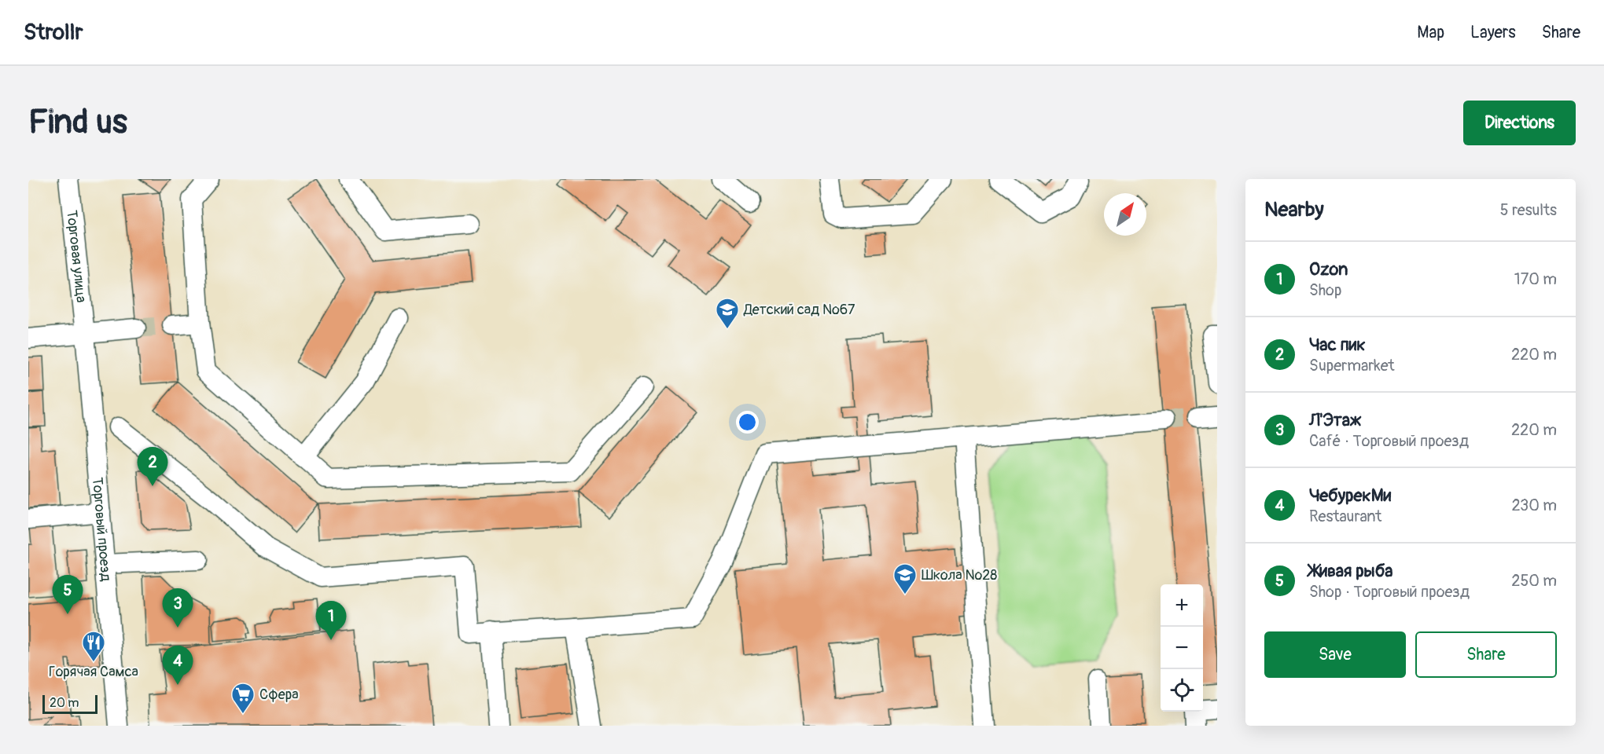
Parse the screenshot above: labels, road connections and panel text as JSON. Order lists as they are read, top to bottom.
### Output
{
  "streets": {
    "street": ["Торговая улица", "Торговый проезд"]
  },
  "crossings": [
    ["Торговая улица", "Торговый проезд"]
  ],
  "places": {
    "school or university": ["Детский сад №67", "Школа №28"],
    "restaurant": ["Горячая Самса"],
    "supermarket": ["Сфера"]
  },
  "scale_bar": "20 m",
  "north": "top right",
  "page": {
    "header": "Strollr",
    "nav": ["Map", "Layers", "Share"],
    "buttons": [
      "Directions",
      ["Save", "Share"]
    ],
    "title": "Find us",
    "heading": ["Nearby", "5 results"],
    "list": [
      {
        "mark": "1",
        "name": "Ozon",
        "note": "Shop",
        "value": "170 m"
      },
      {
        "mark": "2",
        "name": "Час пик",
        "note": "Supermarket",
        "value": "220 m"
      },
      {
        "mark": "3",
        "name": "Л'Этаж",
        "note": "Café · Торговый проезд",
        "value": "220 m"
      },
      {
        "mark": "4",
        "name": "ЧебурекМи",
        "note": "Restaurant",
        "value": "230 m"
      },
      {
        "mark": "5",
        "name": "Живая рыба",
        "note": "Shop · Торговый проезд",
        "value": "250 m"
      }
    ],
    "pins": [
      "2",
      "5",
      "3",
      "1",
      "4"
    ],
    "map_buttons": ["+", "−"],
    "scale": "20 m"
  }
}
